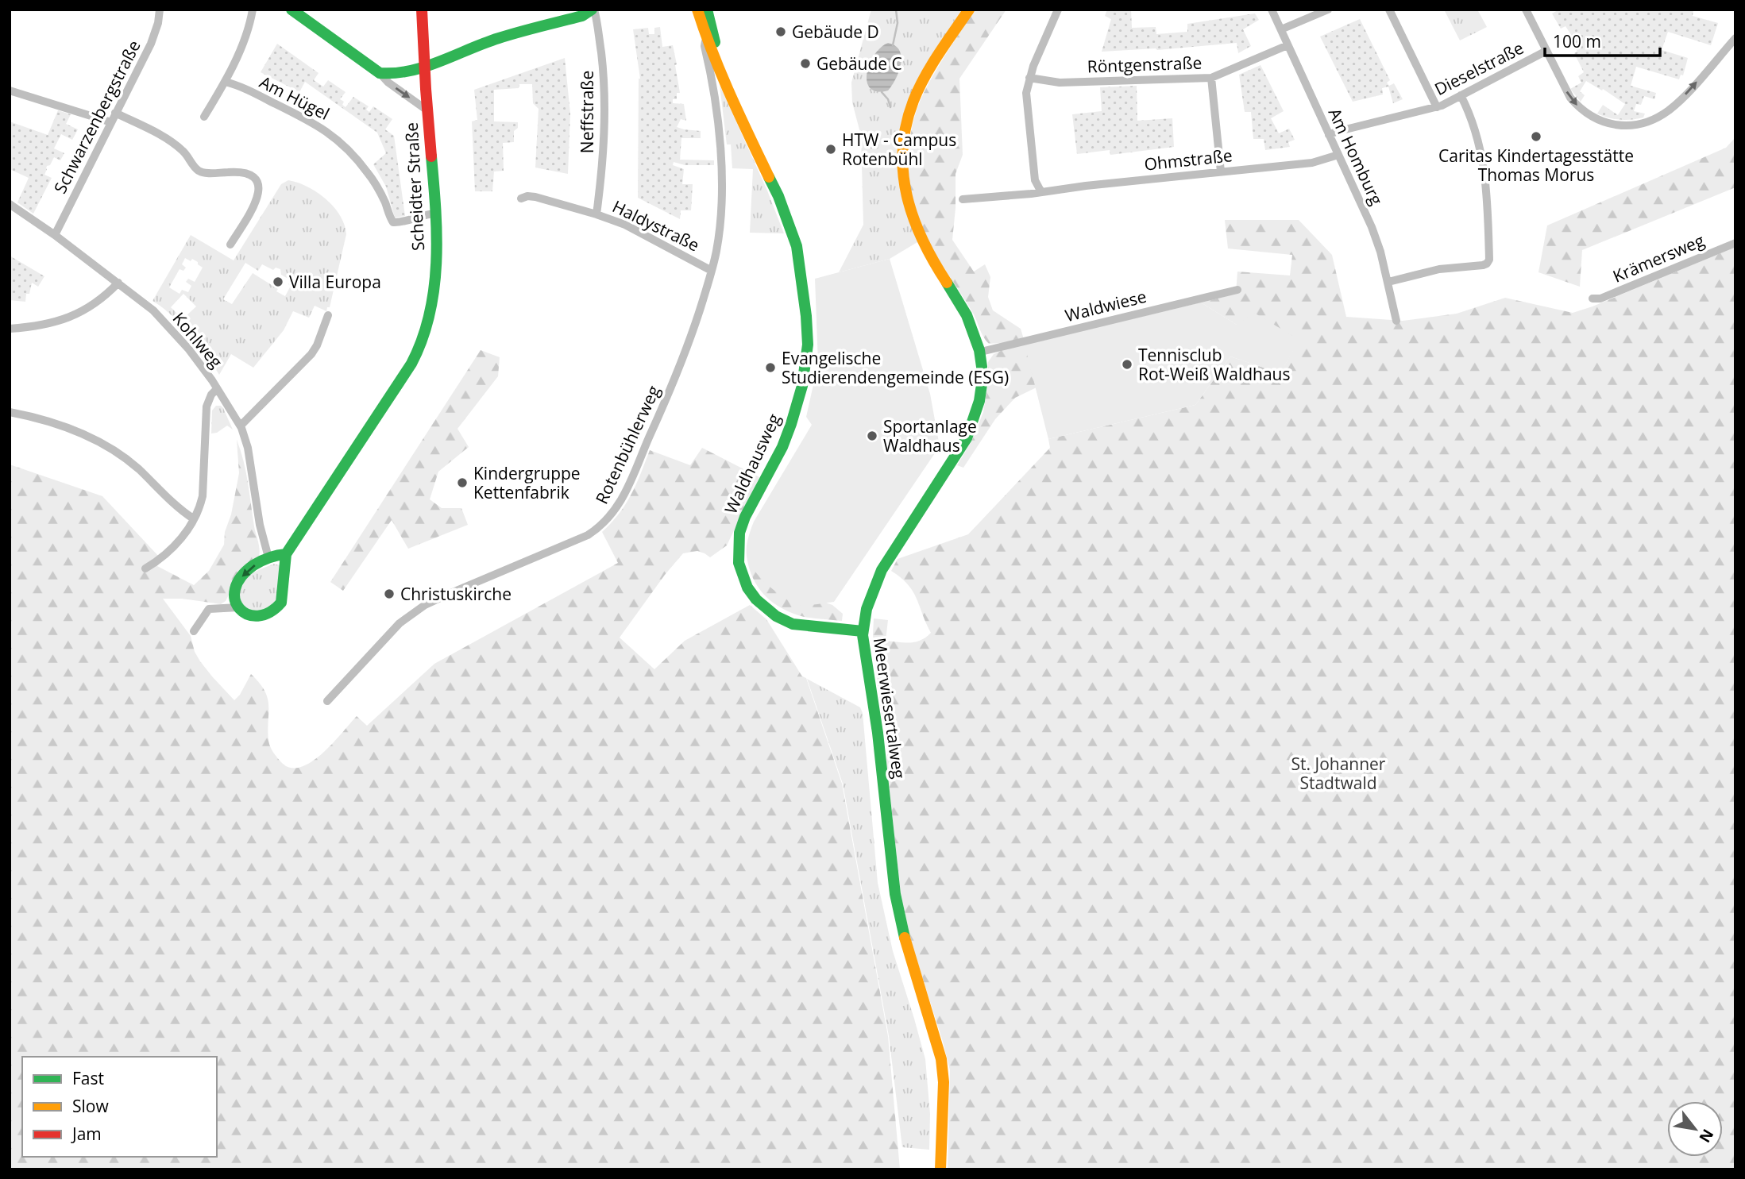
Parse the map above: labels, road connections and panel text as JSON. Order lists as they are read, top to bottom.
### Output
{
  "streets": {
    "main road": ["Scheidter Straße", "Waldhausweg", "Meerwiesertalweg"],
    "street": [
      "Röntgenstraße",
      "Dieselstraße",
      "Am Hügel",
      "Neffstraße",
      "Schwarzenbergstraße",
      "Am Homburg",
      "Ohmstraße",
      "Haldystraße",
      "Krämersweg",
      "Waldwiese",
      "Kohlweg",
      "Rotenbühlerweg"
    ]
  },
  "crossings": [
    ["Röntgenstraße", "Am Homburg"],
    ["Dieselstraße", "Am Homburg"],
    ["Am Hügel", "Scheidter Straße"],
    ["Neffstraße", "Haldystraße"],
    ["Schwarzenbergstraße", "Kohlweg"],
    ["Am Homburg", "Ohmstraße"],
    ["Haldystraße", "Rotenbühlerweg"],
    ["Waldwiese", "Meerwiesertalweg"],
    ["Waldhausweg", "Meerwiesertalweg"]
  ],
  "parks": ["St. Johanner Stadtwald"],
  "places": [
    "Gebäude D",
    "Gebäude C",
    "Caritas Kindertagesstätte Thomas Morus",
    "HTW - Campus Rotenbühl",
    "Villa Europa",
    "Tennisclub Rot-Weiß Waldhaus",
    "Evangelische Studierendengemeinde (ESG)",
    "Sportanlage Waldhaus",
    "Kindergruppe Kettenfabrik",
    "Christuskirche"
  ],
  "legend": ["Fast", "Slow", "Jam"],
  "scale_bar": "100 m",
  "north": "bottom right"
}
